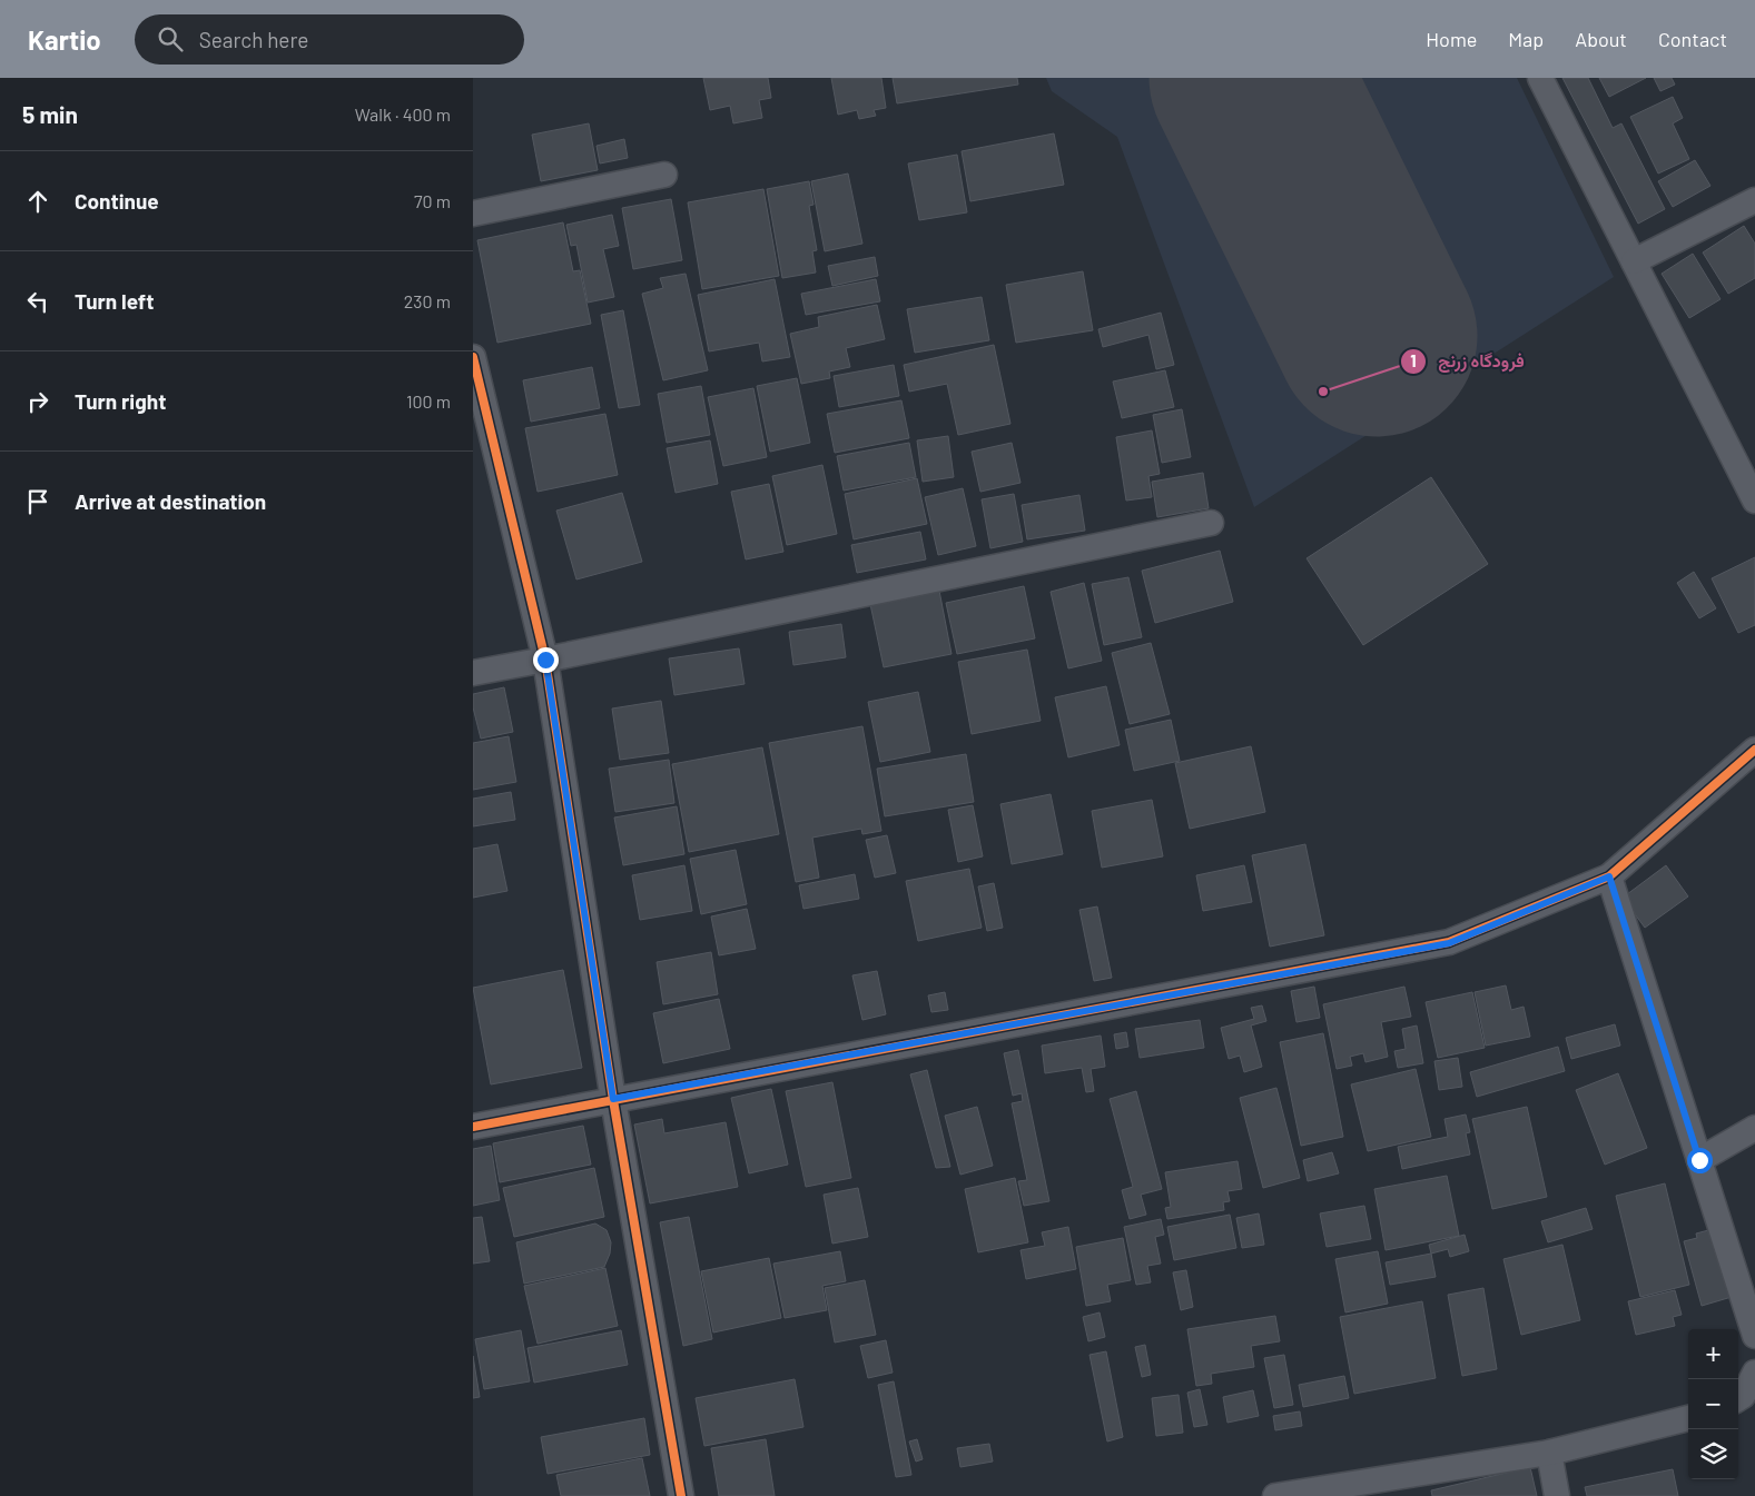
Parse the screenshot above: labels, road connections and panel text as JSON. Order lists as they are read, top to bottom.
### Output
{
  "places": ["فرودگاه زرنج"],
  "page": {
    "header": "Kartio",
    "search": "Search here",
    "nav": [
      "Home",
      "Map",
      "About",
      "Contact"
    ],
    "heading": ["5 min", "Walk · 400 m"],
    "list": [
      ["Continue", "70 m"],
      ["Turn left", "230 m"],
      ["Turn right", "100 m"],
      "Arrive at destination"
    ],
    "map_buttons": ["+", "−"]
  }
}
